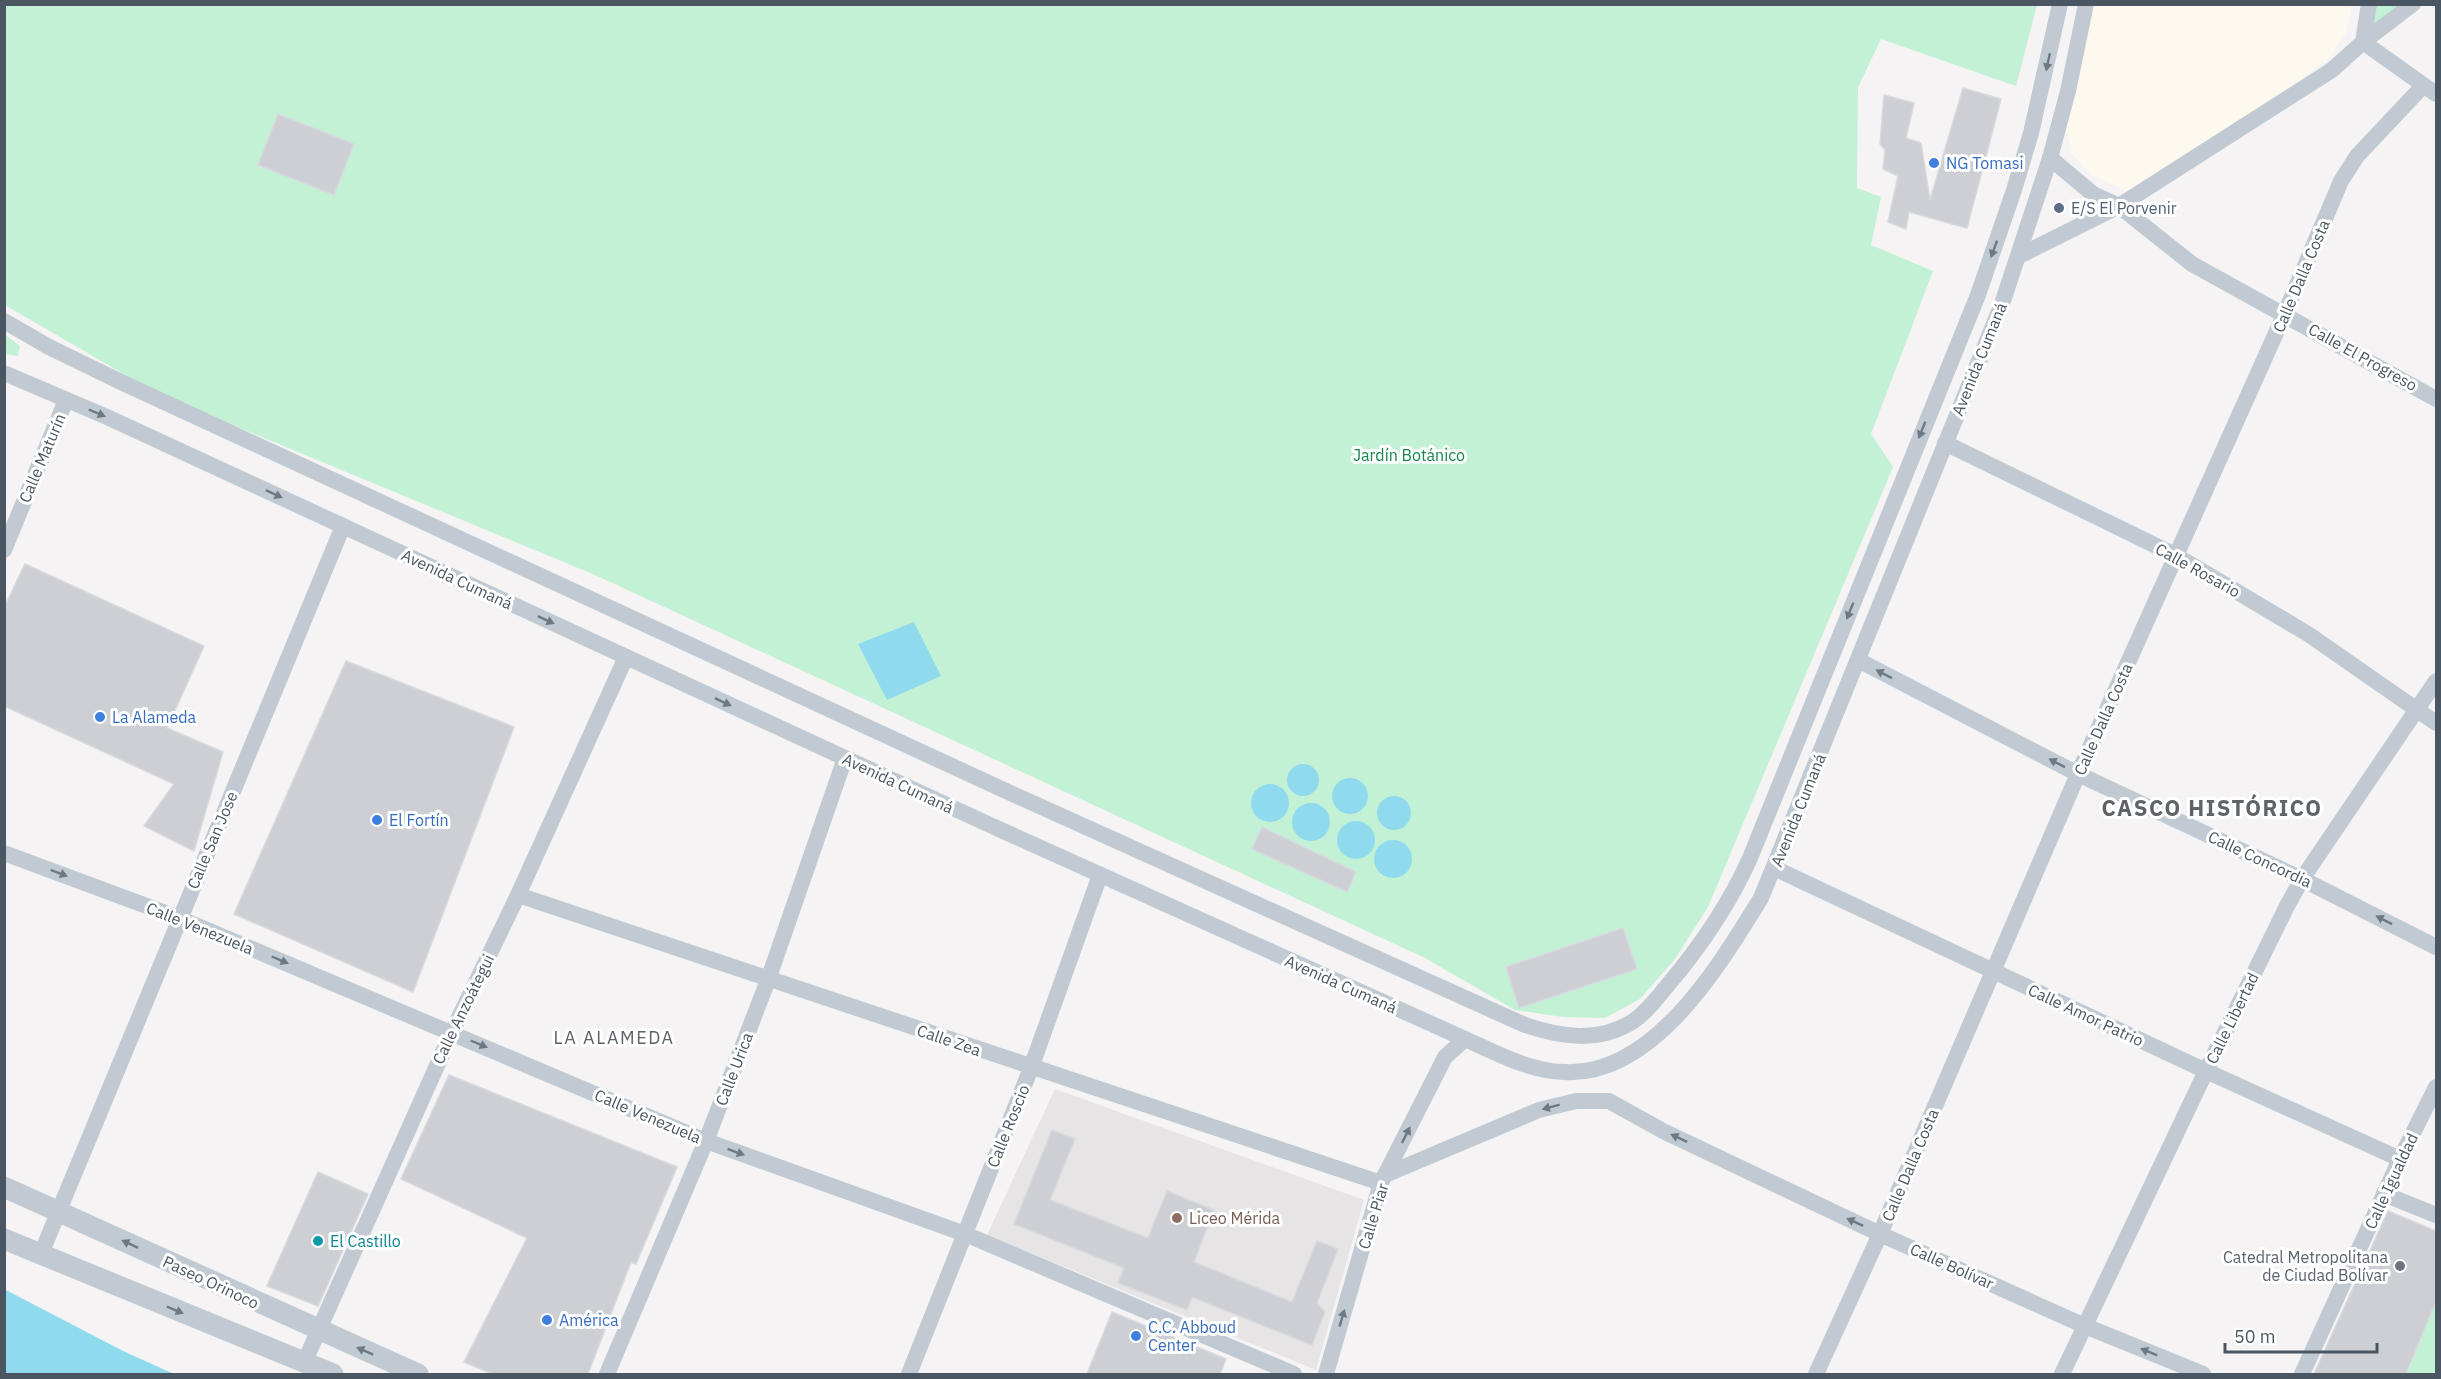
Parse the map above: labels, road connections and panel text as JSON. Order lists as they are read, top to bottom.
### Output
{
  "streets": {
    "street": [
      "Calle Dalla Costa",
      "Calle El Progreso",
      "Avenida Cumaná",
      "Calle Maturín",
      "Calle Rosario",
      "Calle San Jose",
      "Calle Concordia",
      "Calle Venezuela",
      "Calle Anzoátegui",
      "Calle Amor Patrio",
      "Calle Libertad",
      "Calle Zea",
      "Calle Urica",
      "Calle Roscio",
      "Calle Igualdad",
      "Calle Piar",
      "Calle Bolívar",
      "Paseo Orinoco"
    ]
  },
  "crossings": [
    ["Calle Dalla Costa", "Calle El Progreso"],
    ["Calle Dalla Costa", "Calle Rosario"],
    ["Calle Dalla Costa", "Calle Concordia"],
    ["Calle Dalla Costa", "Calle Amor Patrio"],
    ["Calle Dalla Costa", "Calle Bolívar"],
    ["Calle El Progreso", "Avenida Cumaná"],
    ["Avenida Cumaná", "Calle Maturín"],
    ["Avenida Cumaná", "Calle Rosario"],
    ["Avenida Cumaná", "Calle San Jose"],
    ["Avenida Cumaná", "Calle Concordia"],
    ["Avenida Cumaná", "Calle Anzoátegui"],
    ["Avenida Cumaná", "Calle Amor Patrio"],
    ["Avenida Cumaná", "Calle Urica"],
    ["Avenida Cumaná", "Calle Roscio"],
    ["Avenida Cumaná", "Calle Piar"],
    ["Calle Rosario", "Calle Libertad"],
    ["Calle San Jose", "Calle Venezuela"],
    ["Calle San Jose", "Paseo Orinoco"],
    ["Calle Concordia", "Calle Libertad"],
    ["Calle Venezuela", "Calle Anzoátegui"],
    ["Calle Venezuela", "Calle Urica"],
    ["Calle Venezuela", "Calle Roscio"],
    ["Calle Anzoátegui", "Calle Zea"],
    ["Calle Anzoátegui", "Paseo Orinoco"],
    ["Calle Amor Patrio", "Calle Libertad"],
    ["Calle Amor Patrio", "Calle Igualdad"],
    ["Calle Libertad", "Calle Bolívar"],
    ["Calle Zea", "Calle Urica"],
    ["Calle Zea", "Calle Roscio"],
    ["Calle Zea", "Calle Piar"],
    ["Calle Zea", "Calle Bolívar"],
    ["Calle Piar", "Calle Bolívar"]
  ],
  "one_way": [
    "Calle Concordia",
    "Calle Venezuela",
    "Calle Piar",
    "Calle Bolívar"
  ],
  "districts": ["CASCO HISTÓRICO", "LA ALAMEDA"],
  "parks": ["Jardín Botánico"],
  "places": [
    "NG Tomasi",
    "E/S El Porvenir",
    "La Alameda",
    "El Fortín",
    "Liceo Mérida",
    "El Castillo",
    "Catedral Metropolitana de Ciudad Bolívar",
    "América",
    "C.C. Abboud Center"
  ],
  "scale_bar": "50 m"
}
